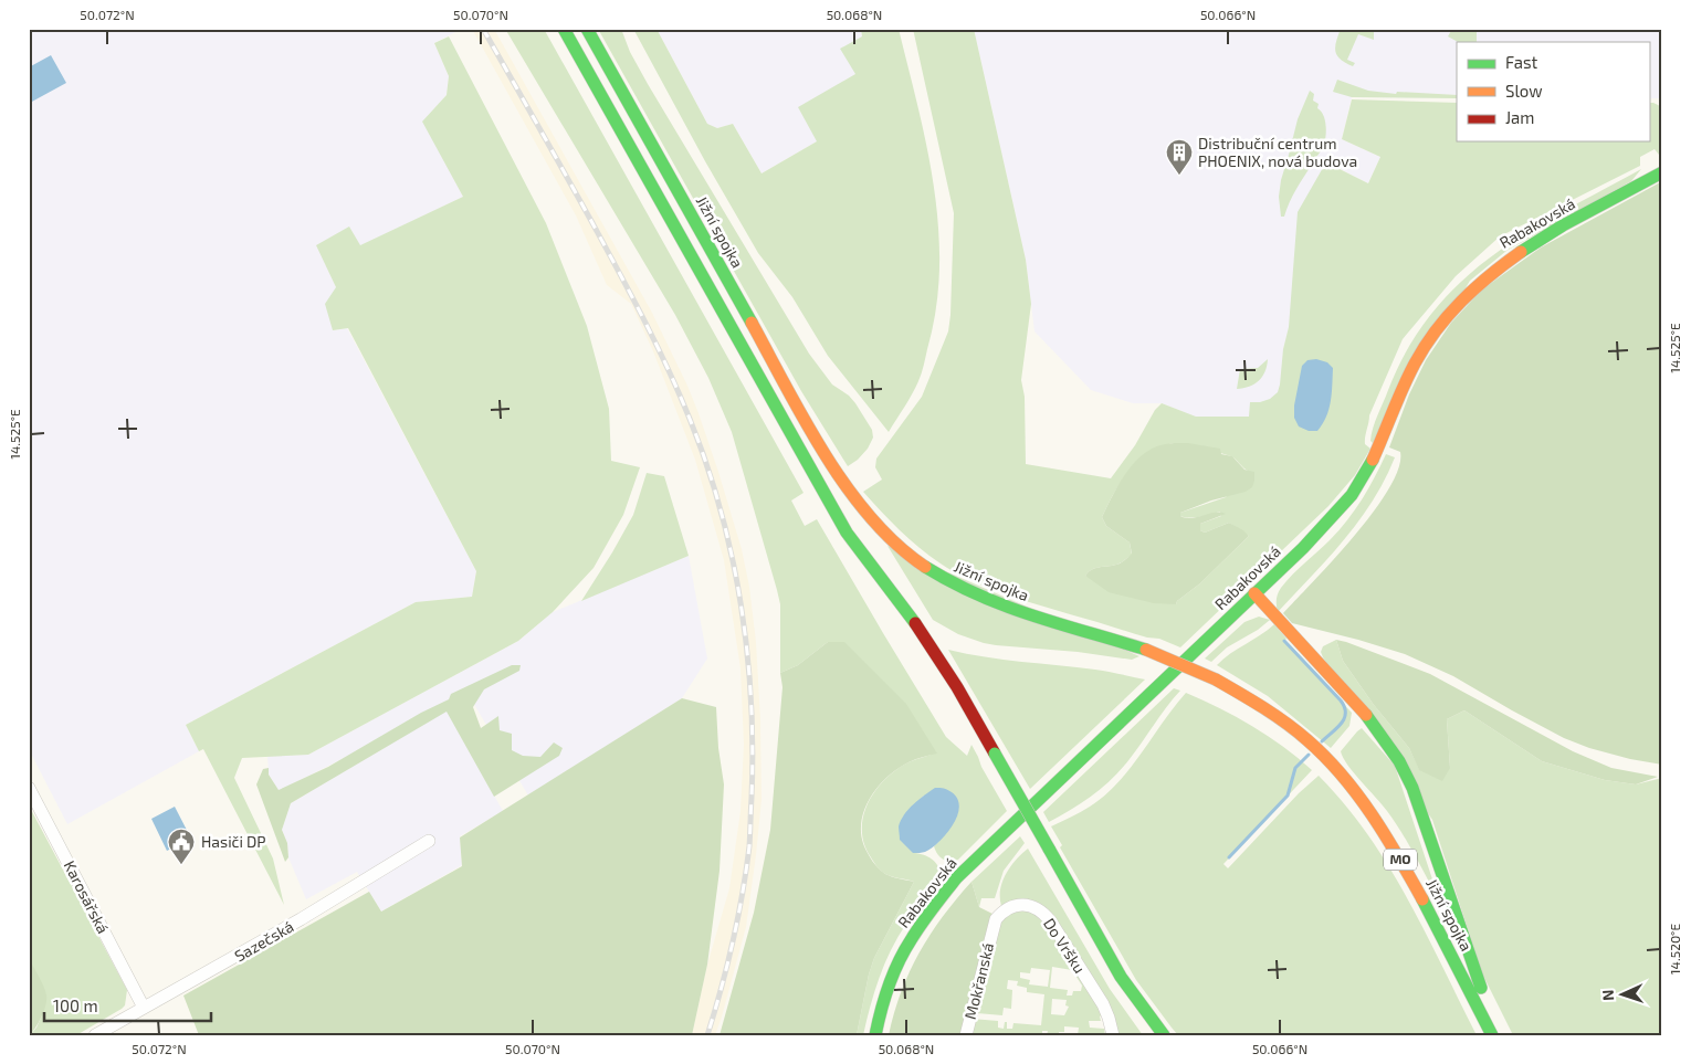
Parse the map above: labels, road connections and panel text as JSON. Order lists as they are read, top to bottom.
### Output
{
  "streets": {
    "main road": ["Rabakovská", "Jižní spojka", "MO"],
    "street": [
      "Karosářská",
      "Sazečská",
      "Do Vršku",
      "Mokřanská"
    ]
  },
  "crossings": [
    ["Karosářská", "Sazečská"],
    ["Do Vršku", "Mokřanská"]
  ],
  "places": {
    "building": ["Distribuční centrum PHOENIX, nová budova"],
    "public building": ["Hasiči DP"]
  },
  "legend": ["Fast", "Slow", "Jam"],
  "scale_bar": "100 m",
  "north": "left",
  "coordinates": [
    "50.072°N",
    "50.070°N",
    "50.068°N",
    "50.066°N",
    "14.525°E",
    "14.520°E"
  ]
}
